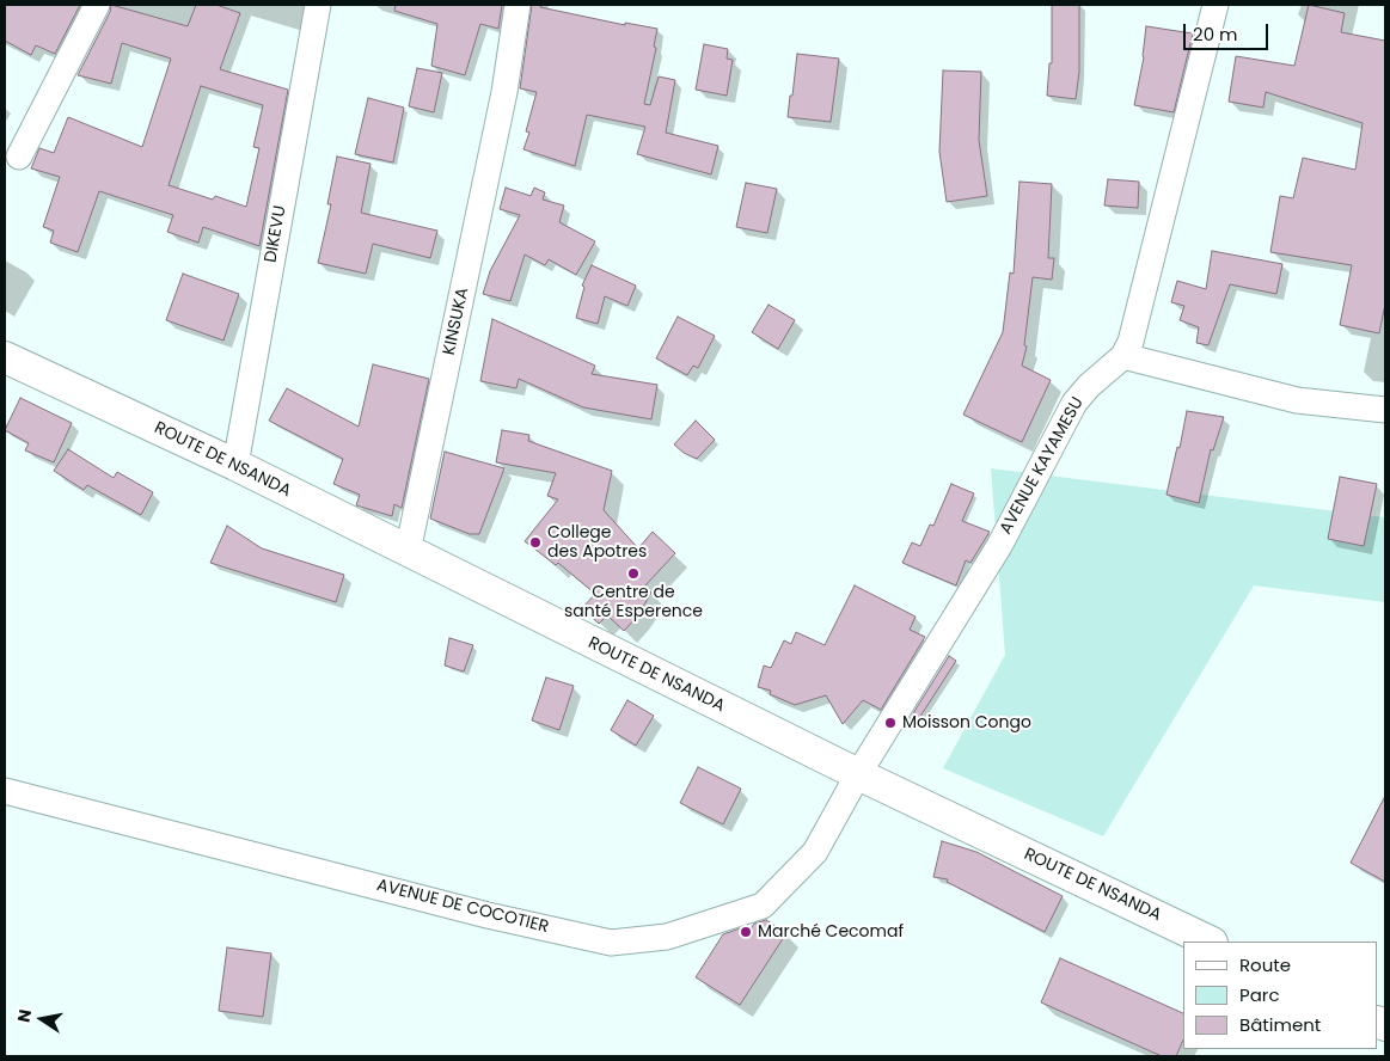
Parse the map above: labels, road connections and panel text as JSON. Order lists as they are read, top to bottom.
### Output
{
  "streets": {
    "street": [
      "DIKEVU",
      "KINSUKA",
      "ROUTE DE NSANDA",
      "AVENUE KAYAMESU",
      "AVENUE DE COCOTIER"
    ]
  },
  "crossings": [
    ["DIKEVU", "ROUTE DE NSANDA"],
    ["KINSUKA", "ROUTE DE NSANDA"],
    ["ROUTE DE NSANDA", "AVENUE KAYAMESU"],
    ["ROUTE DE NSANDA", "AVENUE DE COCOTIER"],
    ["AVENUE KAYAMESU", "AVENUE DE COCOTIER"]
  ],
  "places": [
    "College des Apotres",
    "Centre de santé Esperence",
    "Moisson Congo",
    "Marché Cecomaf"
  ],
  "legend": ["Route", "Parc", "Bâtiment"],
  "scale_bar": "20 m",
  "north": "left"
}
